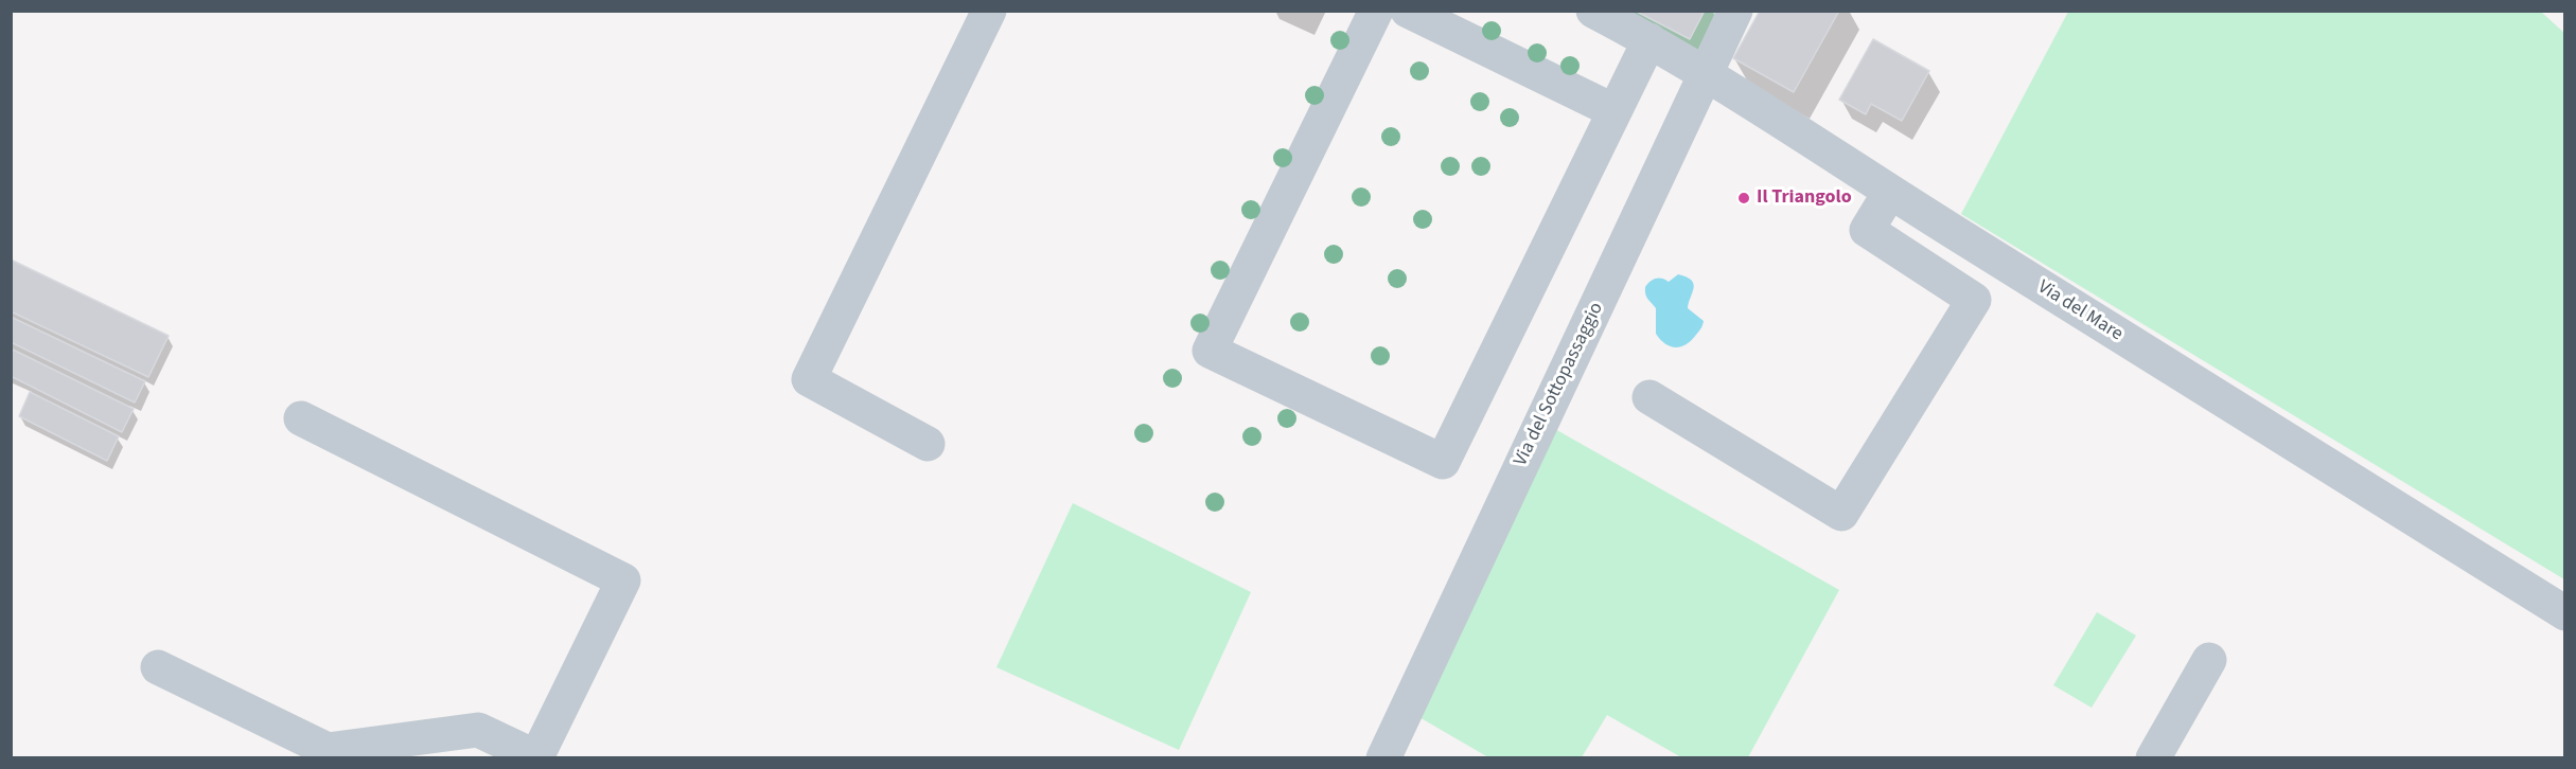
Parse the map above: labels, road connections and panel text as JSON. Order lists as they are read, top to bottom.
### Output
{
  "streets": {
    "street": ["Via del Mare", "Via del Sottopassaggio"]
  },
  "crossings": [
    ["Via del Mare", "Via del Sottopassaggio"]
  ],
  "places": ["Il Triangolo"]
}
